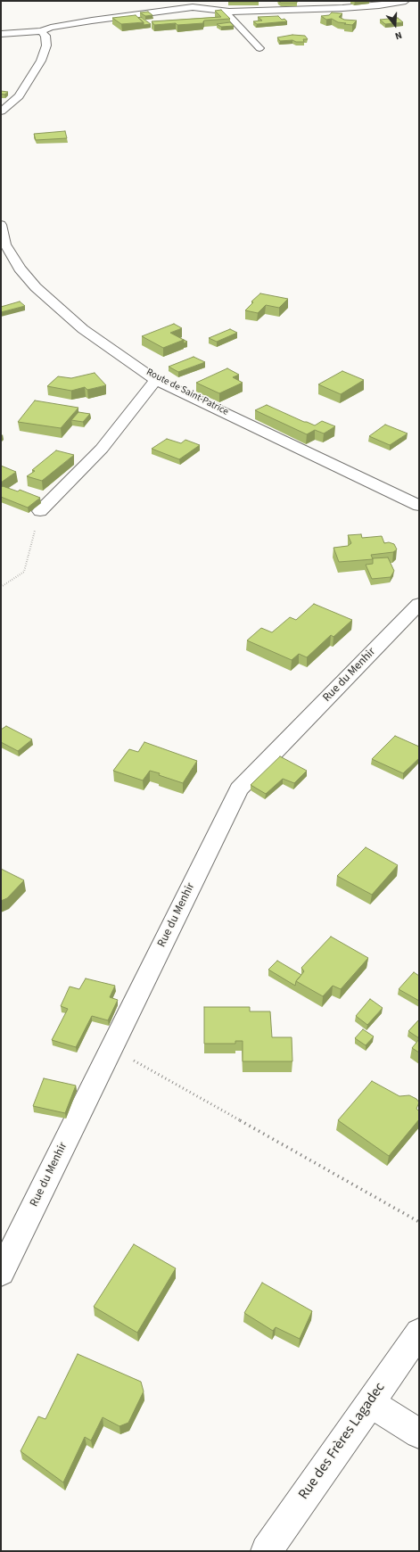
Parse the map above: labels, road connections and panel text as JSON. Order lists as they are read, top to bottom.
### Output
{
  "streets": {
    "street": ["Route de Saint-Patrice", "Rue du Menhir", "Rue des Frères Lagadec"]
  },
  "north": "bottom"
}
